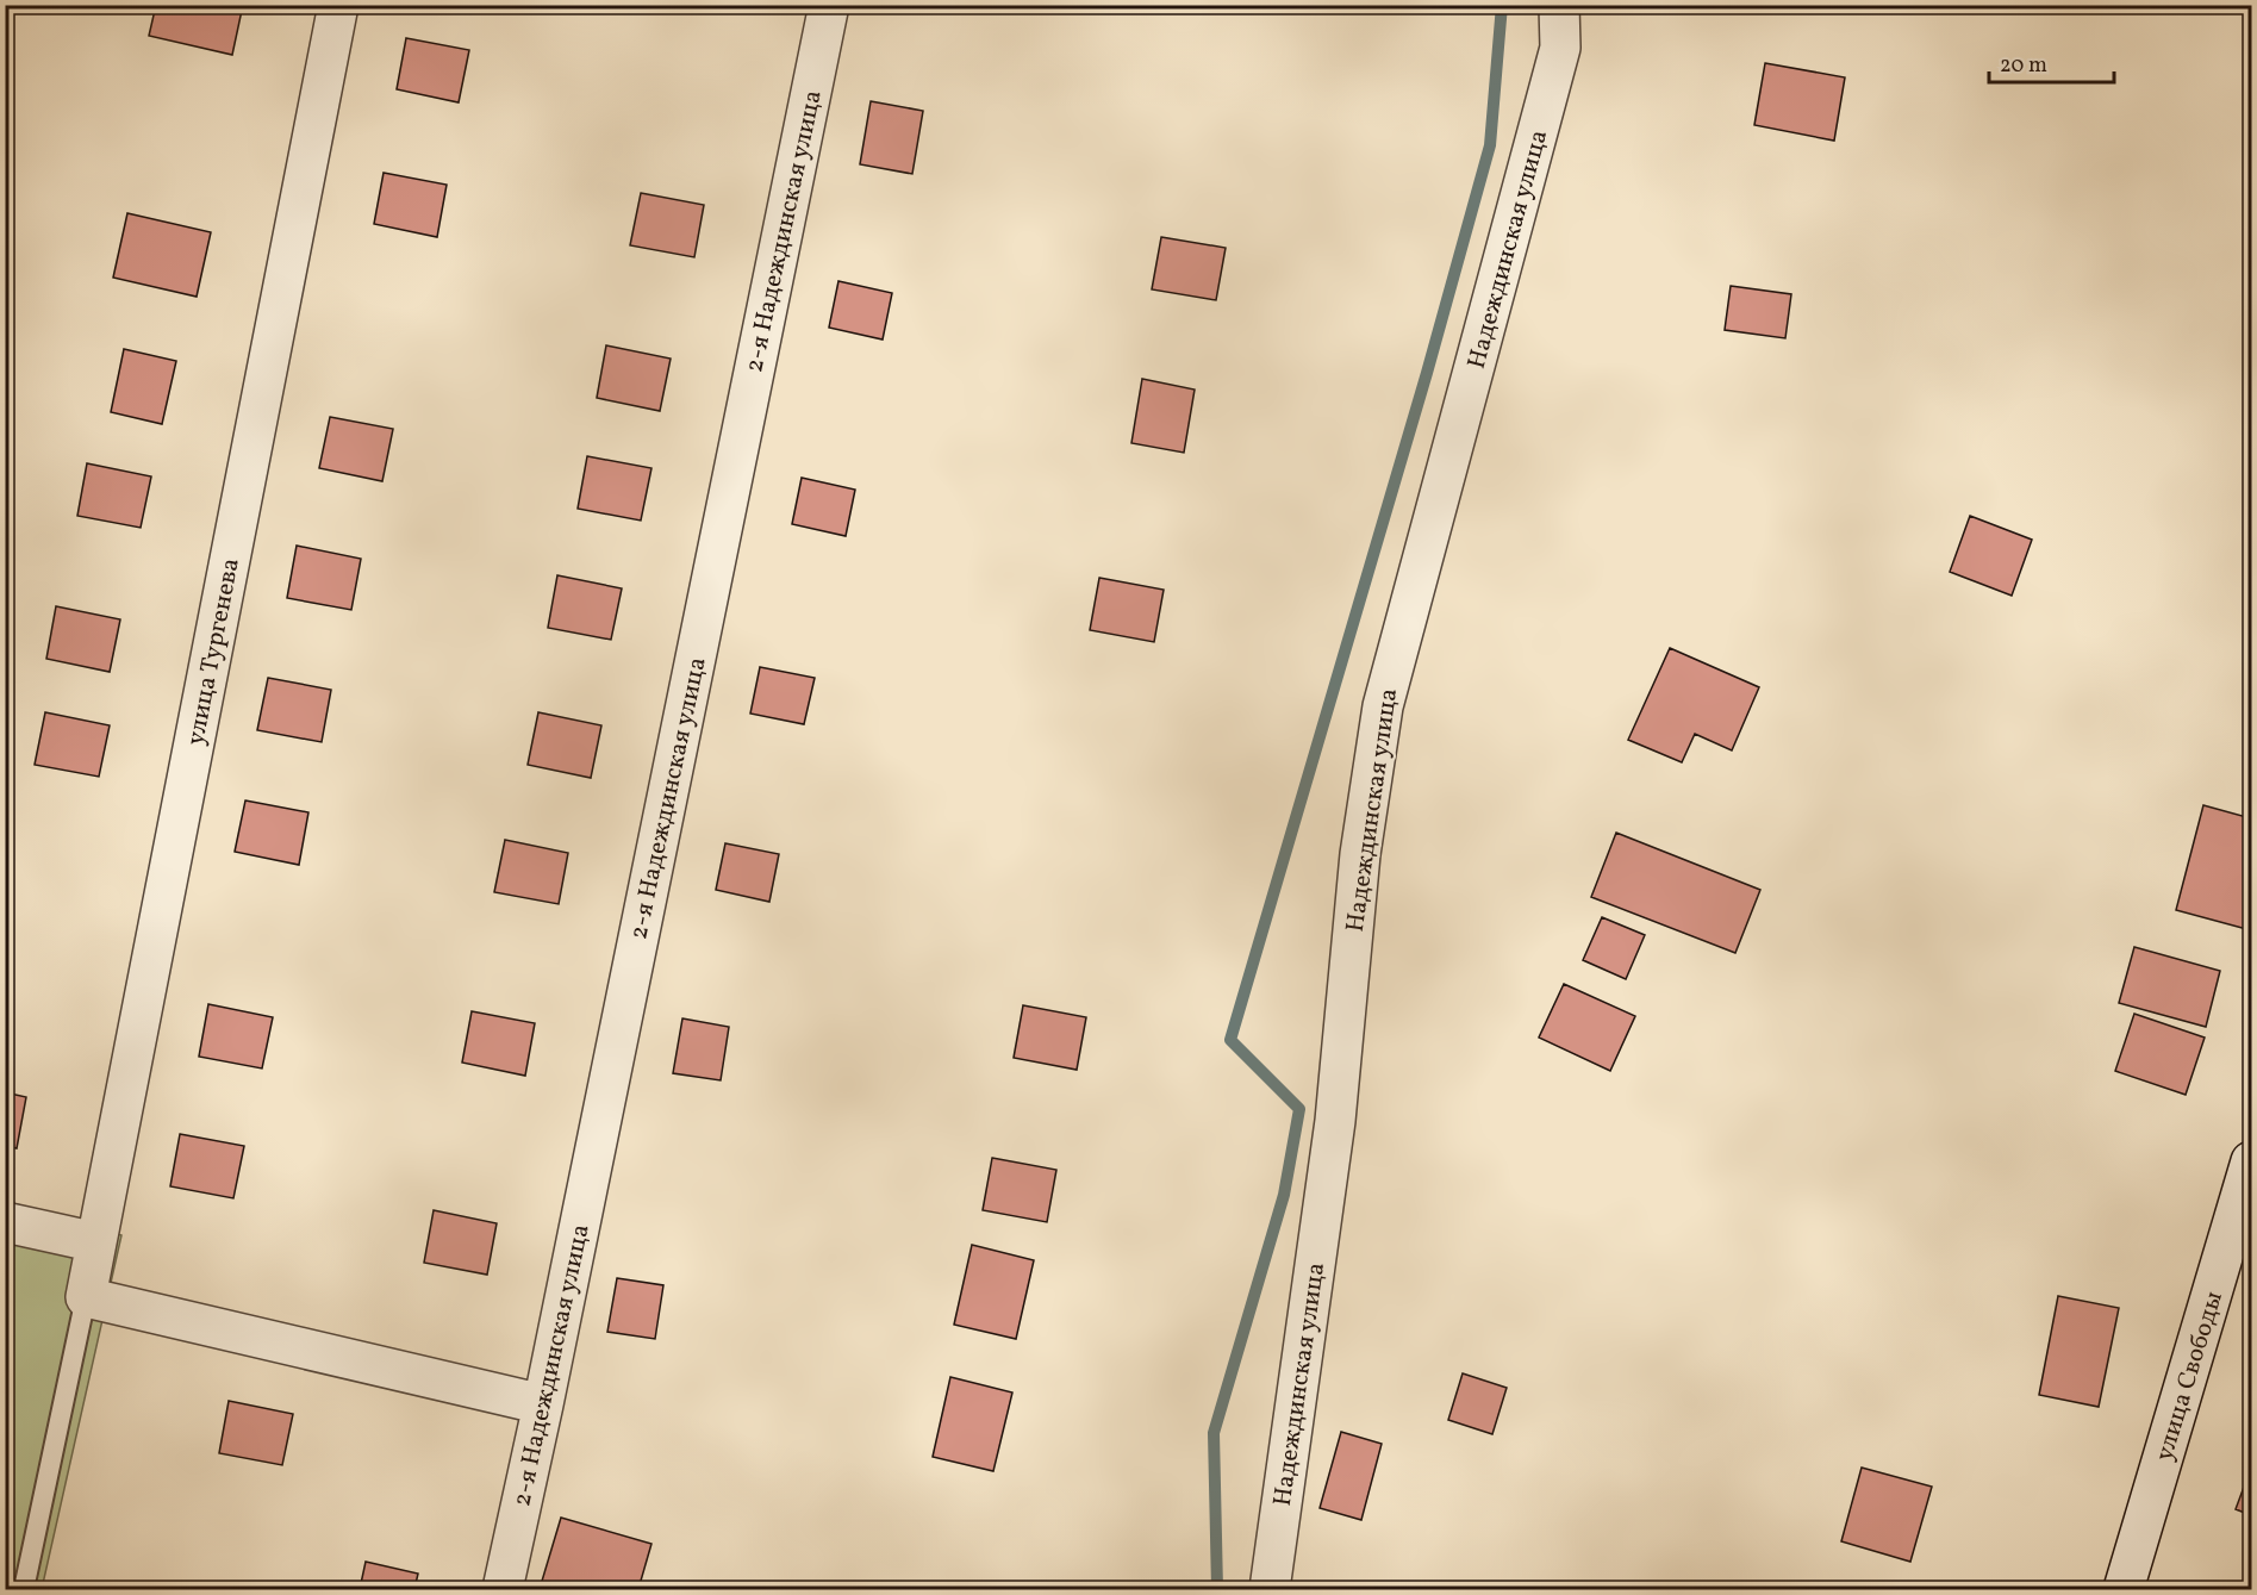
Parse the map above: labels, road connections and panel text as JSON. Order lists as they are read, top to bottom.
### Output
{
  "streets": {
    "street": [
      "2-я Надеждинская улица",
      "Надеждинская улица",
      "улица Тургенева",
      "улица Свободы"
    ]
  },
  "scale_bar": "20 m"
}
